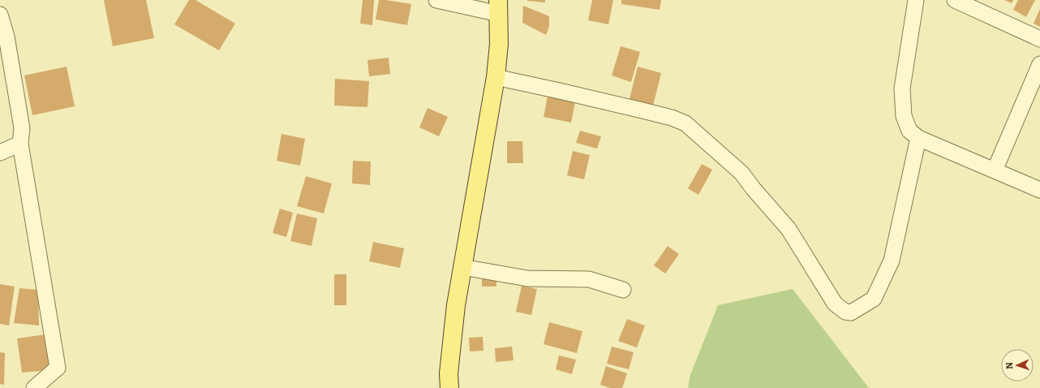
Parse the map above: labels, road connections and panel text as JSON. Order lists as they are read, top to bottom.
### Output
{
  "north": "left"
}
